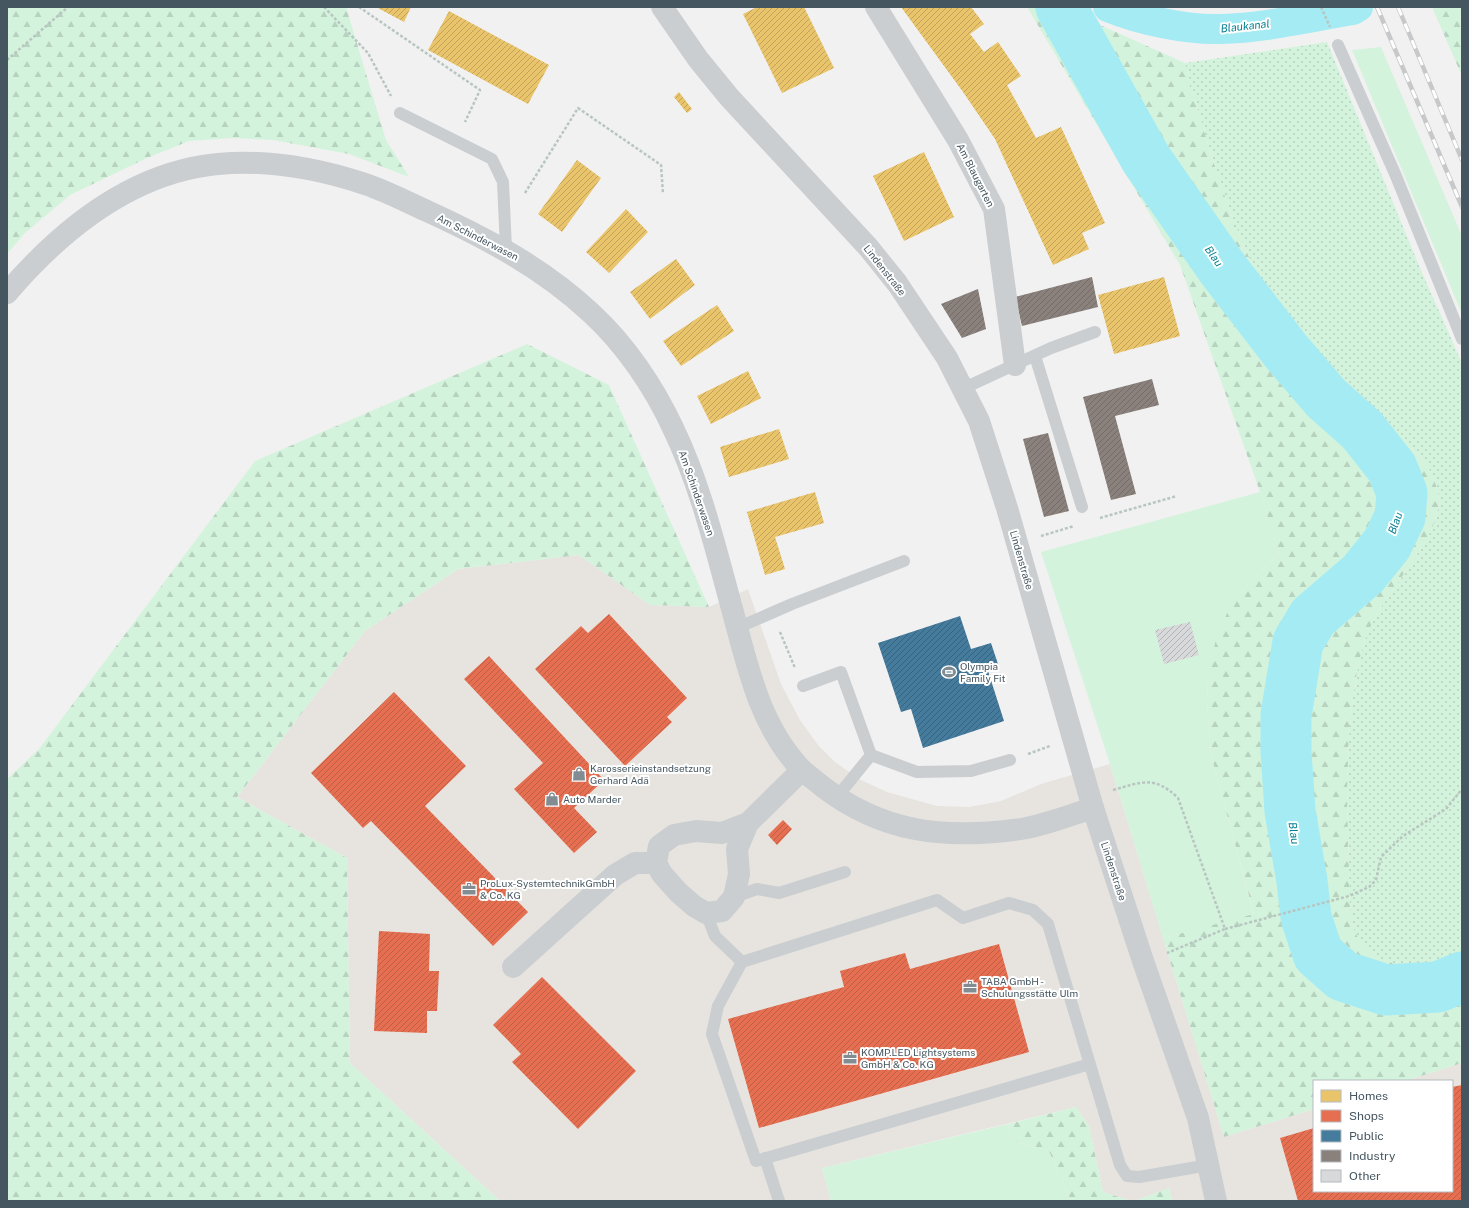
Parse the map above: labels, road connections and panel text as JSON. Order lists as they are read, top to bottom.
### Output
{
  "streets": {
    "street": ["Am Blaugarten", "Am Schinderwasen", "Lindenstraße"]
  },
  "crossings": [
    ["Am Schinderwasen", "Lindenstraße"]
  ],
  "water": ["Blaukanal", "Blau"],
  "places": {
    "sports": ["Olympia Family Fit"],
    "shop": ["Karosserieinstandsetzung Gerhard Adä", "Auto Marder"],
    "office": ["ProLux-SystemtechnikGmbH & Co. KG", "TABA GmbH - Schulungsstätte Ulm", "KOMP.LED Lightsystems GmbH & Co. KG"]
  },
  "legend": [
    "Homes",
    "Shops",
    "Public",
    "Industry",
    "Other"
  ]
}
